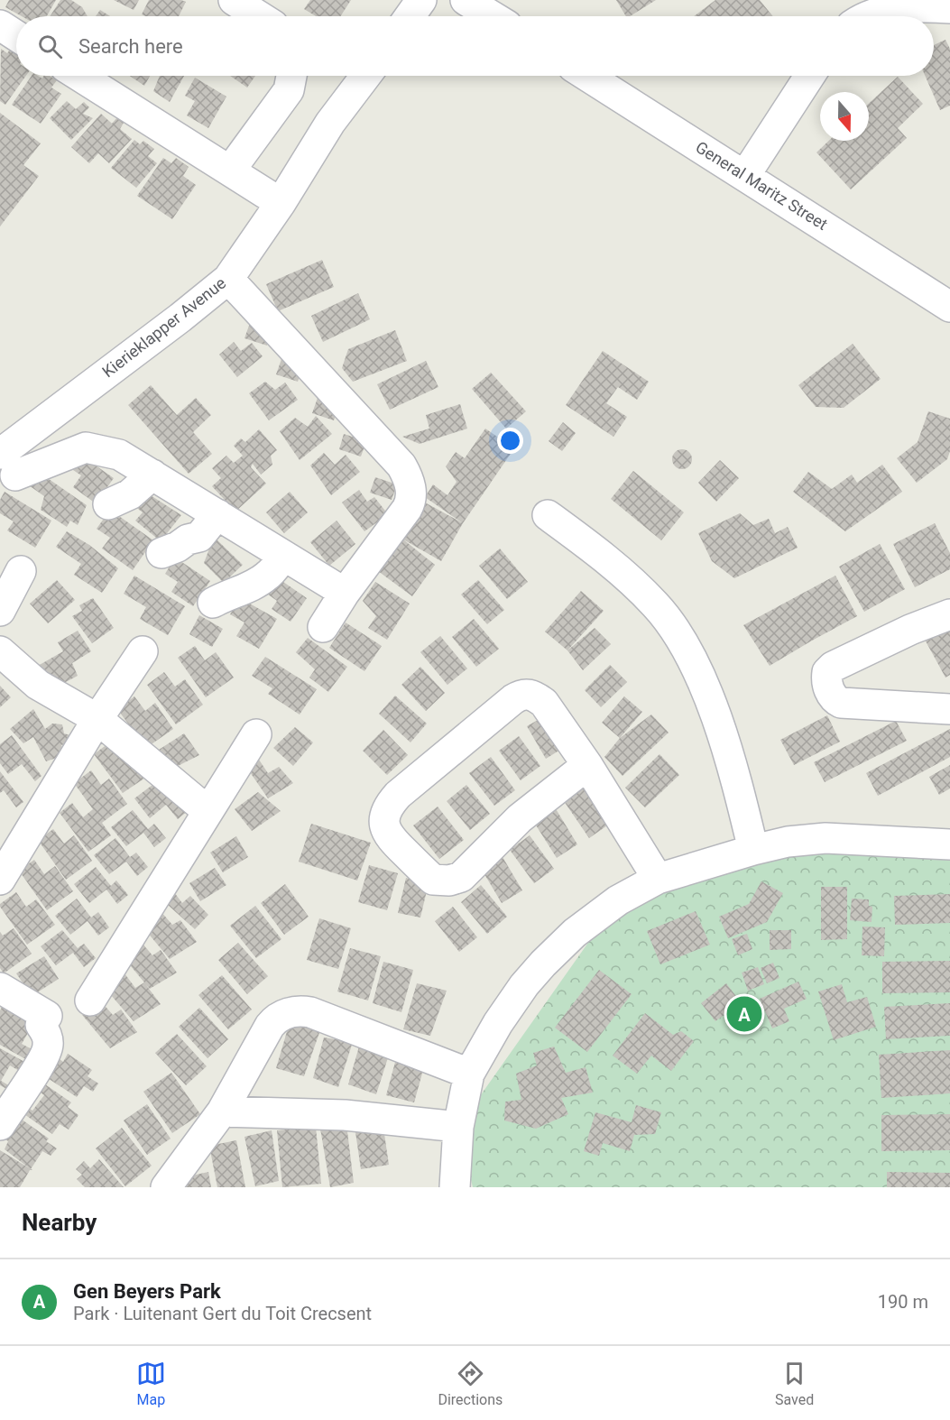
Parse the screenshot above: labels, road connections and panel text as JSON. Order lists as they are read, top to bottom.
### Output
{
  "streets": {
    "street": ["General Maritz Street", "Kierieklapper Avenue"]
  },
  "north": "bottom",
  "page": {
    "search": "Search here",
    "pins": "A",
    "heading": "Nearby",
    "list": [
      {
        "mark": "A",
        "name": "Gen Beyers Park",
        "note": "Park · Luitenant Gert du Toit Crecsent",
        "value": "190 m"
      }
    ],
    "nav": ["Map", "Directions", "Saved"]
  }
}
